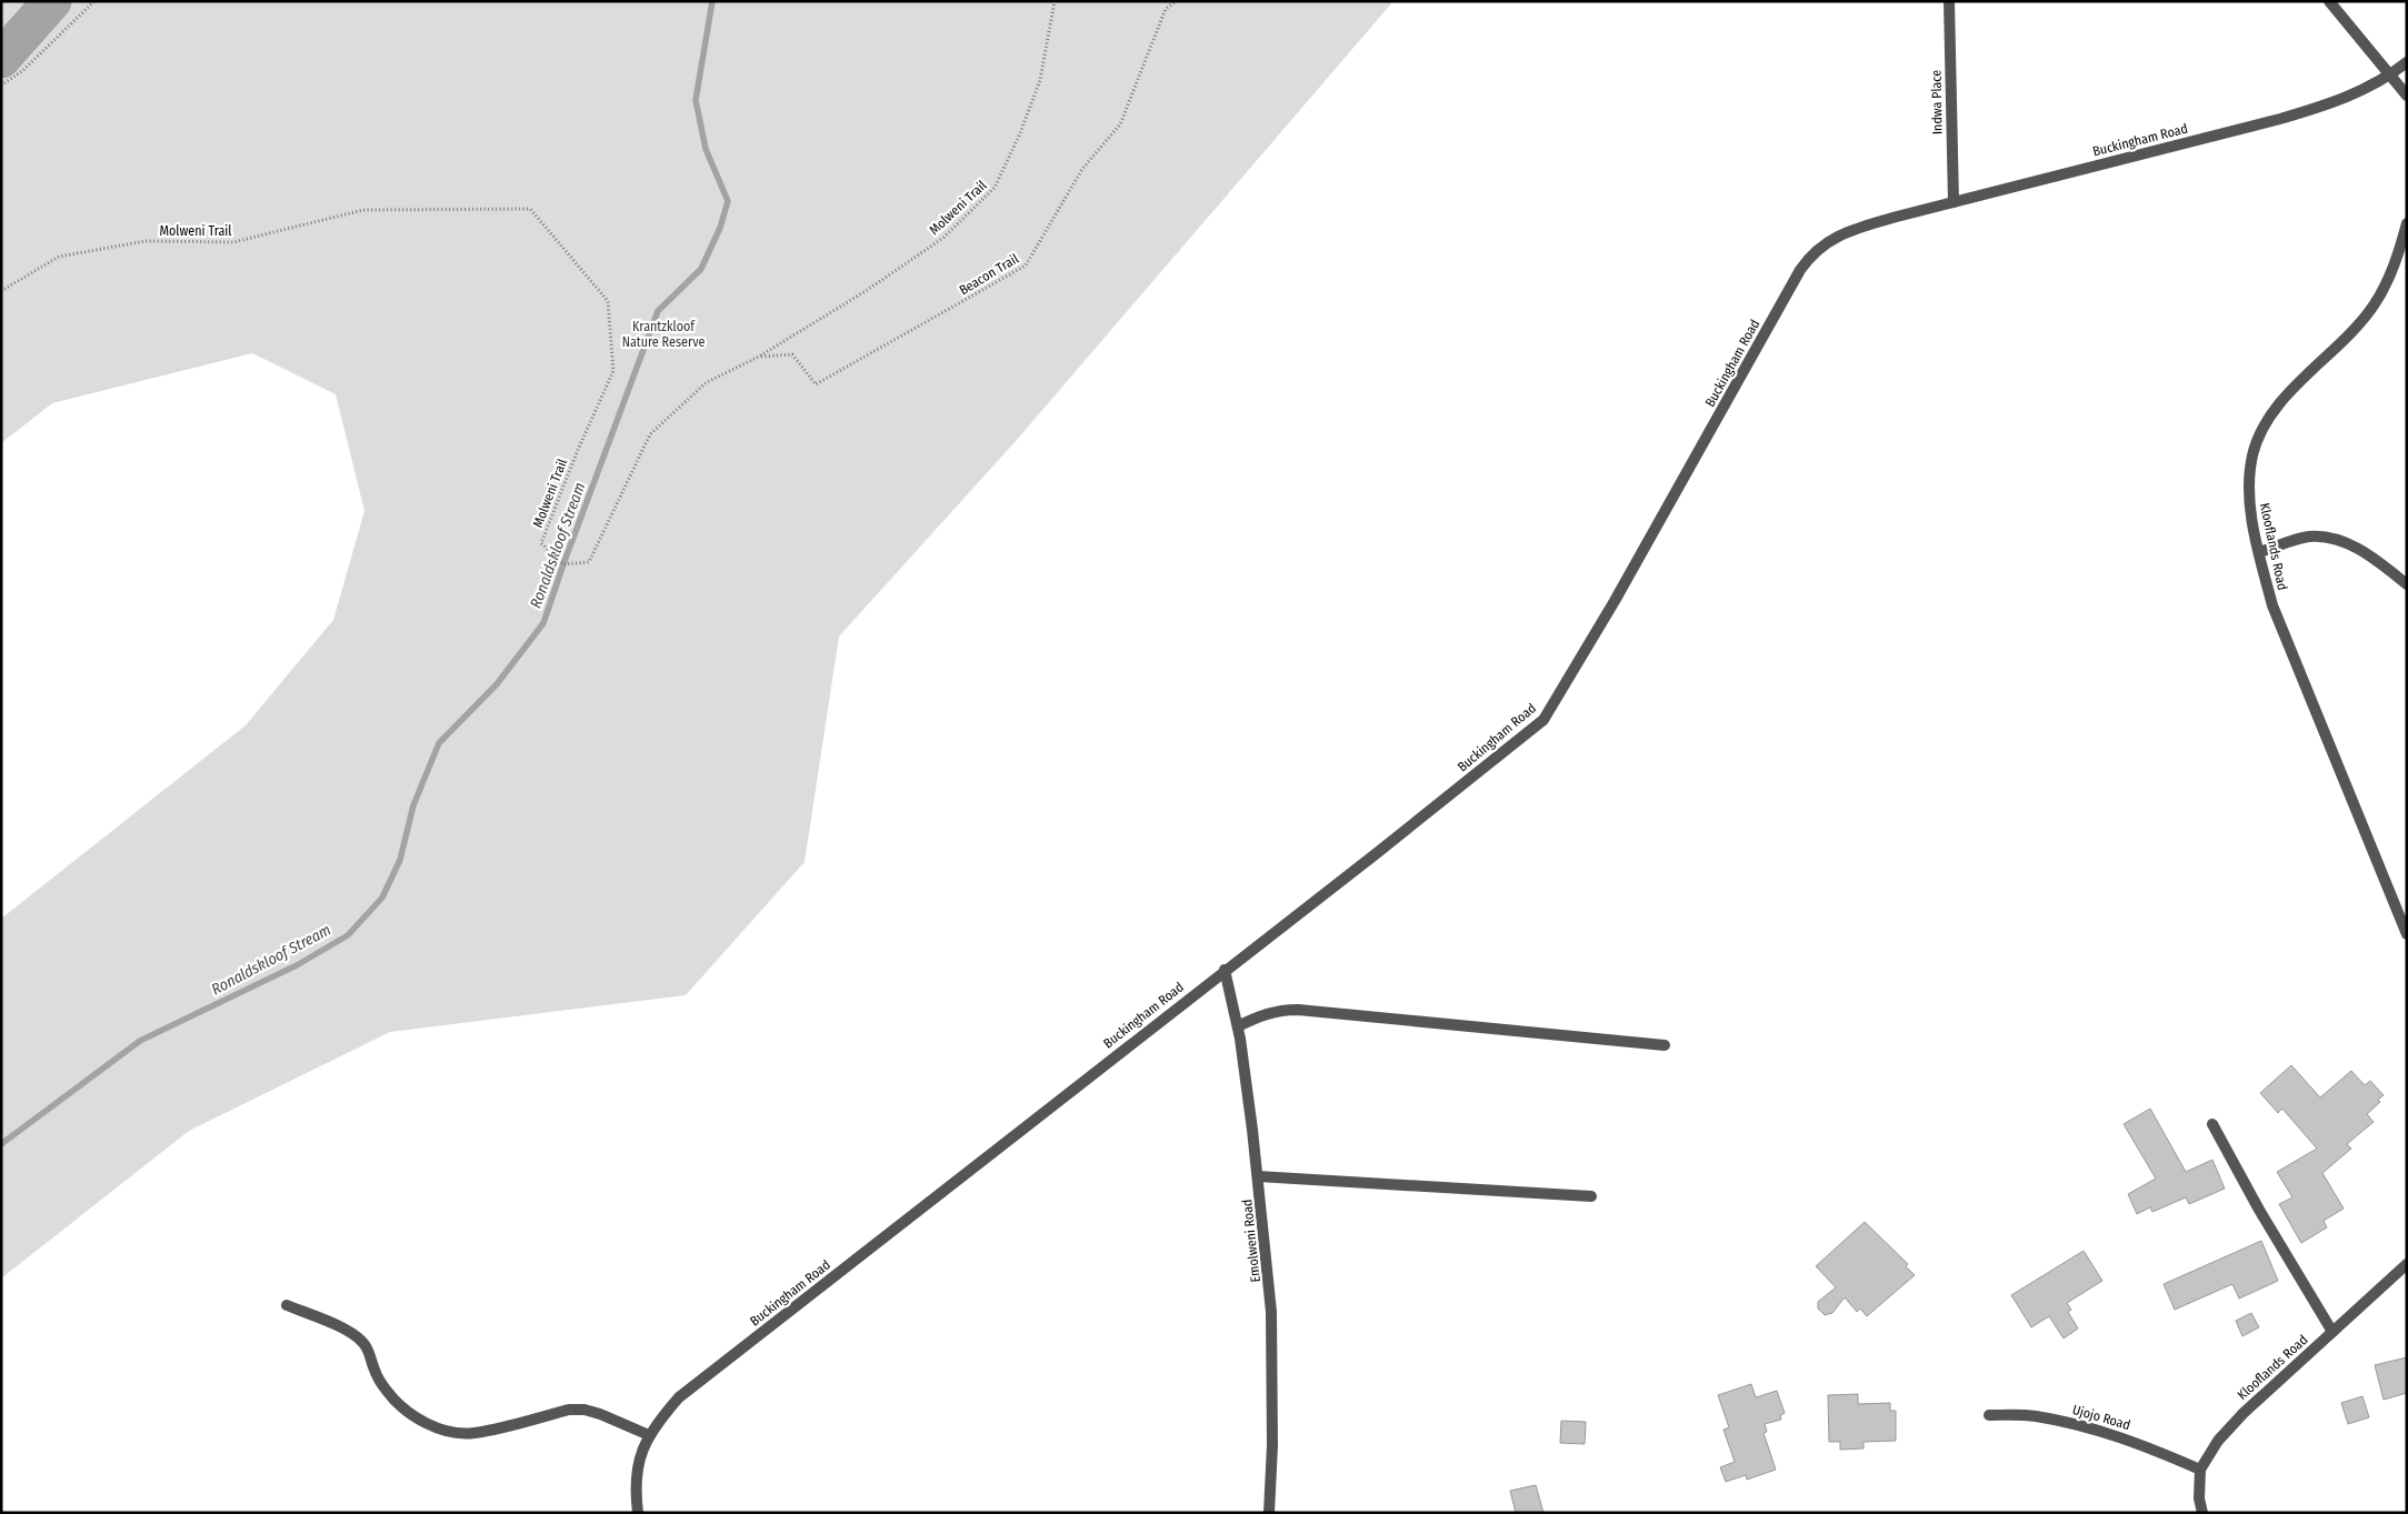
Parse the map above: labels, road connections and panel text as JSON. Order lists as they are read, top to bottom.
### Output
{
  "streets": {
    "street": [
      "Indwa Place",
      "Buckingham Road",
      "Klooflands Road",
      "Emolweni Road",
      "Ujojo Road"
    ],
    "path": ["Molweni Trail", "Beacon Trail"]
  },
  "crossings": [
    ["Indwa Place", "Buckingham Road"],
    ["Buckingham Road", "Emolweni Road"],
    ["Molweni Trail", "Beacon Trail"],
    ["Klooflands Road", "Ujojo Road"]
  ],
  "water": ["Ronaldskloof Stream"],
  "parks": ["Krantzkloof Nature Reserve"]
}
